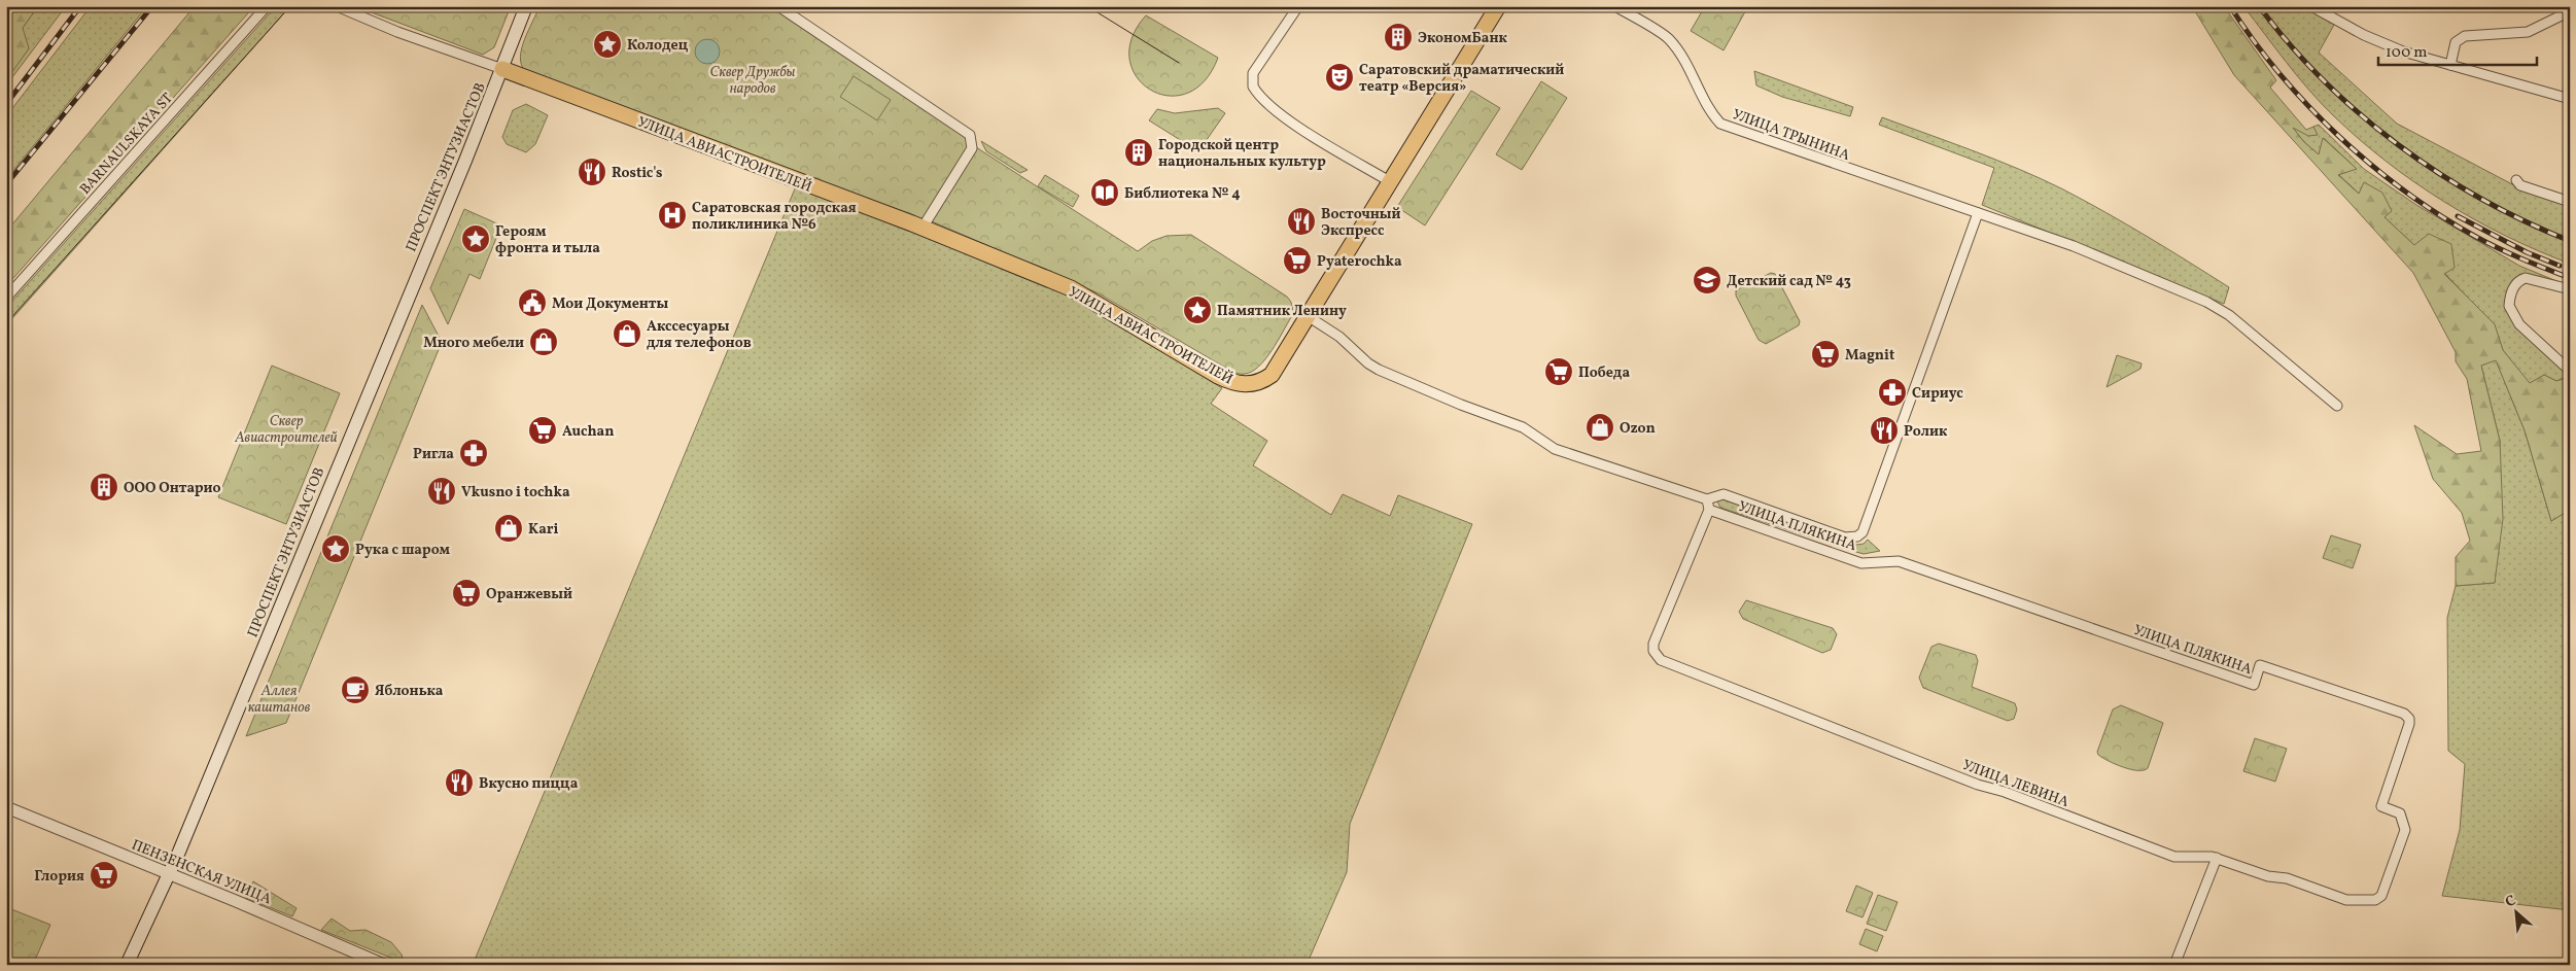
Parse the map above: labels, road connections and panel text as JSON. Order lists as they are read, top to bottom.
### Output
{
  "streets": {
    "main road": ["УЛИЦА АВИАСТРОИТЕЛЕЙ", "ПРОСПЕКТ ЭНТУЗИАСТОВ"],
    "street": [
      "УЛИЦА ТРЫНИНА",
      "BARNAULSKAYA ST",
      "УЛИЦА ПЛЯКИНА",
      "УЛИЦА ЛЕВИНА",
      "ПЕНЗЕНСКАЯ УЛИЦА"
    ]
  },
  "crossings": [
    ["УЛИЦА АВИАСТРОИТЕЛЕЙ", "ПРОСПЕКТ ЭНТУЗИАСТОВ"],
    ["ПРОСПЕКТ ЭНТУЗИАСТОВ", "ПЕНЗЕНСКАЯ УЛИЦА"],
    ["УЛИЦА ПЛЯКИНА", "УЛИЦА ЛЕВИНА"]
  ],
  "parks": ["Сквер Дружбы народов", "Сквер Авиастроителей", "Аллея каштанов"],
  "places": {
    "building": ["ЭкономБанк", "Городской центр национальных культур", "ООО Онтарио"],
    "place": [
      "Колодец",
      "Героям фронта и тыла",
      "Памятник Ленину",
      "Рука с шаром"
    ],
    "theatre": ["Саратовский драматический театр «Версия»"],
    "restaurant": [
      "Rostic's",
      "Восточный Экспресс",
      "Ролик",
      "Vkusno i tochka",
      "Вкусно пицца"
    ],
    "library": ["Библиотека № 4"],
    "hospital": ["Саратовская городская поликлиника №6"],
    "supermarket": [
      "Pyaterochka",
      "Magnit",
      "Победа",
      "Auchan",
      "Оранжевый",
      "Глория"
    ],
    "school or university": ["Детский сад № 43"],
    "public building": ["Мои Документы"],
    "shop": [
      "Акссесуары для телефонов",
      "Много мебели",
      "Ozon",
      "Kari"
    ],
    "pharmacy": ["Сириус", "Ригла"],
    "cafe": ["Яблонька"]
  },
  "scale_bar": "100 m",
  "north": "top left"
}
